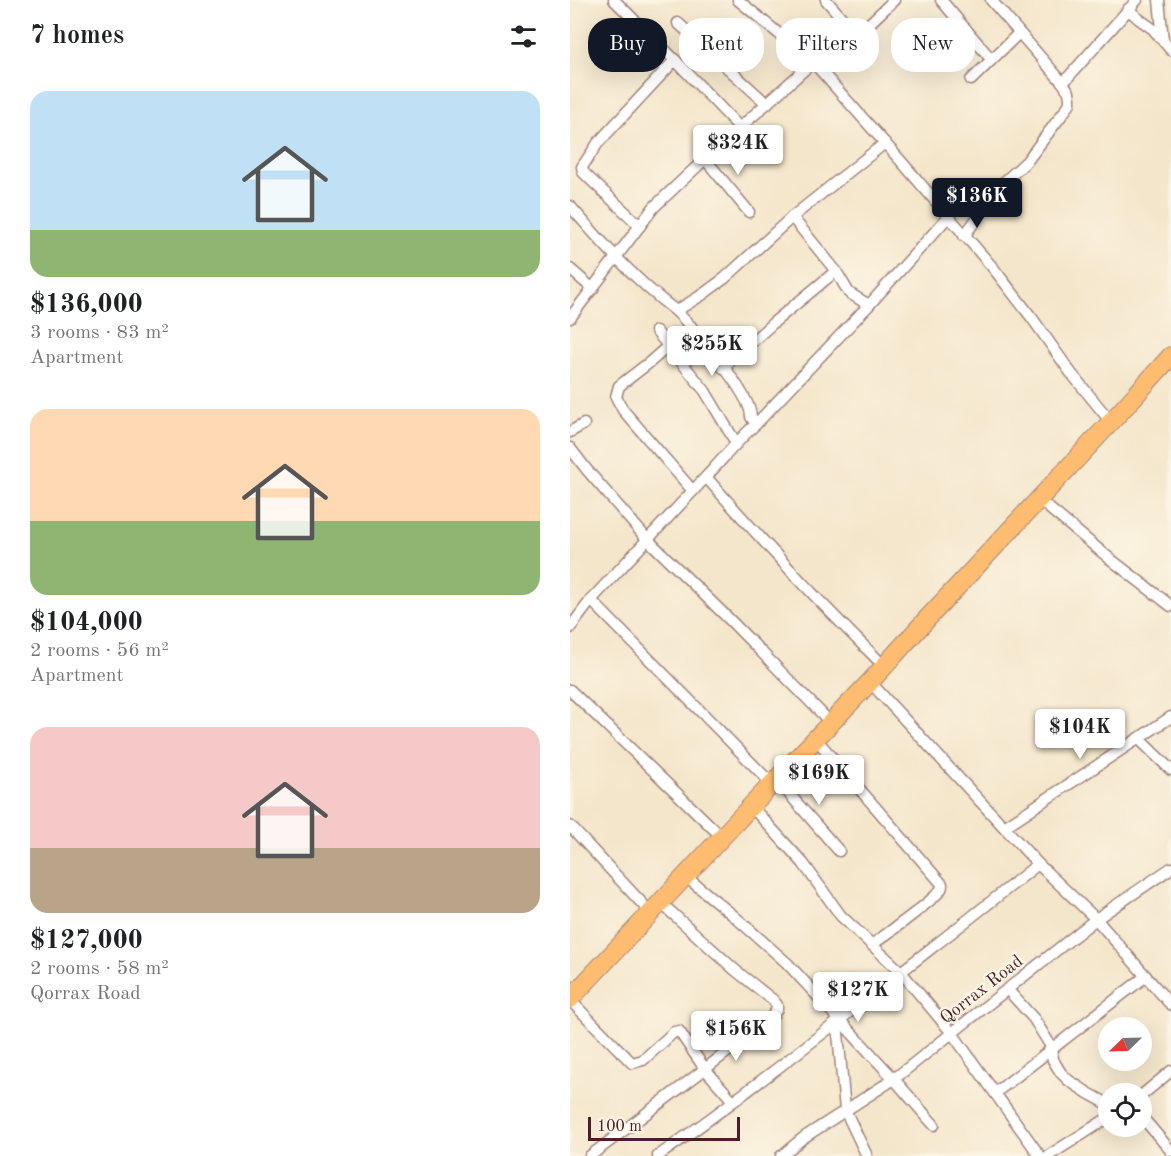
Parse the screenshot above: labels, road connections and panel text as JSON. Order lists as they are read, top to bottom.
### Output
{
  "streets": {
    "street": ["Qorrax Road"]
  },
  "scale_bar": "100 m",
  "north": "bottom left",
  "page": {
    "heading": "7 homes",
    "chip": [
      "Buy",
      "Rent",
      "Filters",
      "New"
    ],
    "list": [
      {
        "name": "$136,000",
        "note": "3 rooms · 83 m² · Apartment"
      },
      {
        "name": "$104,000",
        "note": "2 rooms · 56 m² · Apartment"
      },
      {
        "name": "$127,000",
        "note": "2 rooms · 58 m² · Qorrax Road"
      }
    ],
    "price": [
      "$324K",
      "$136K",
      "$255K",
      "$104K",
      "$169K",
      "$127K",
      "$156K"
    ],
    "scale": "100 m"
  }
}
